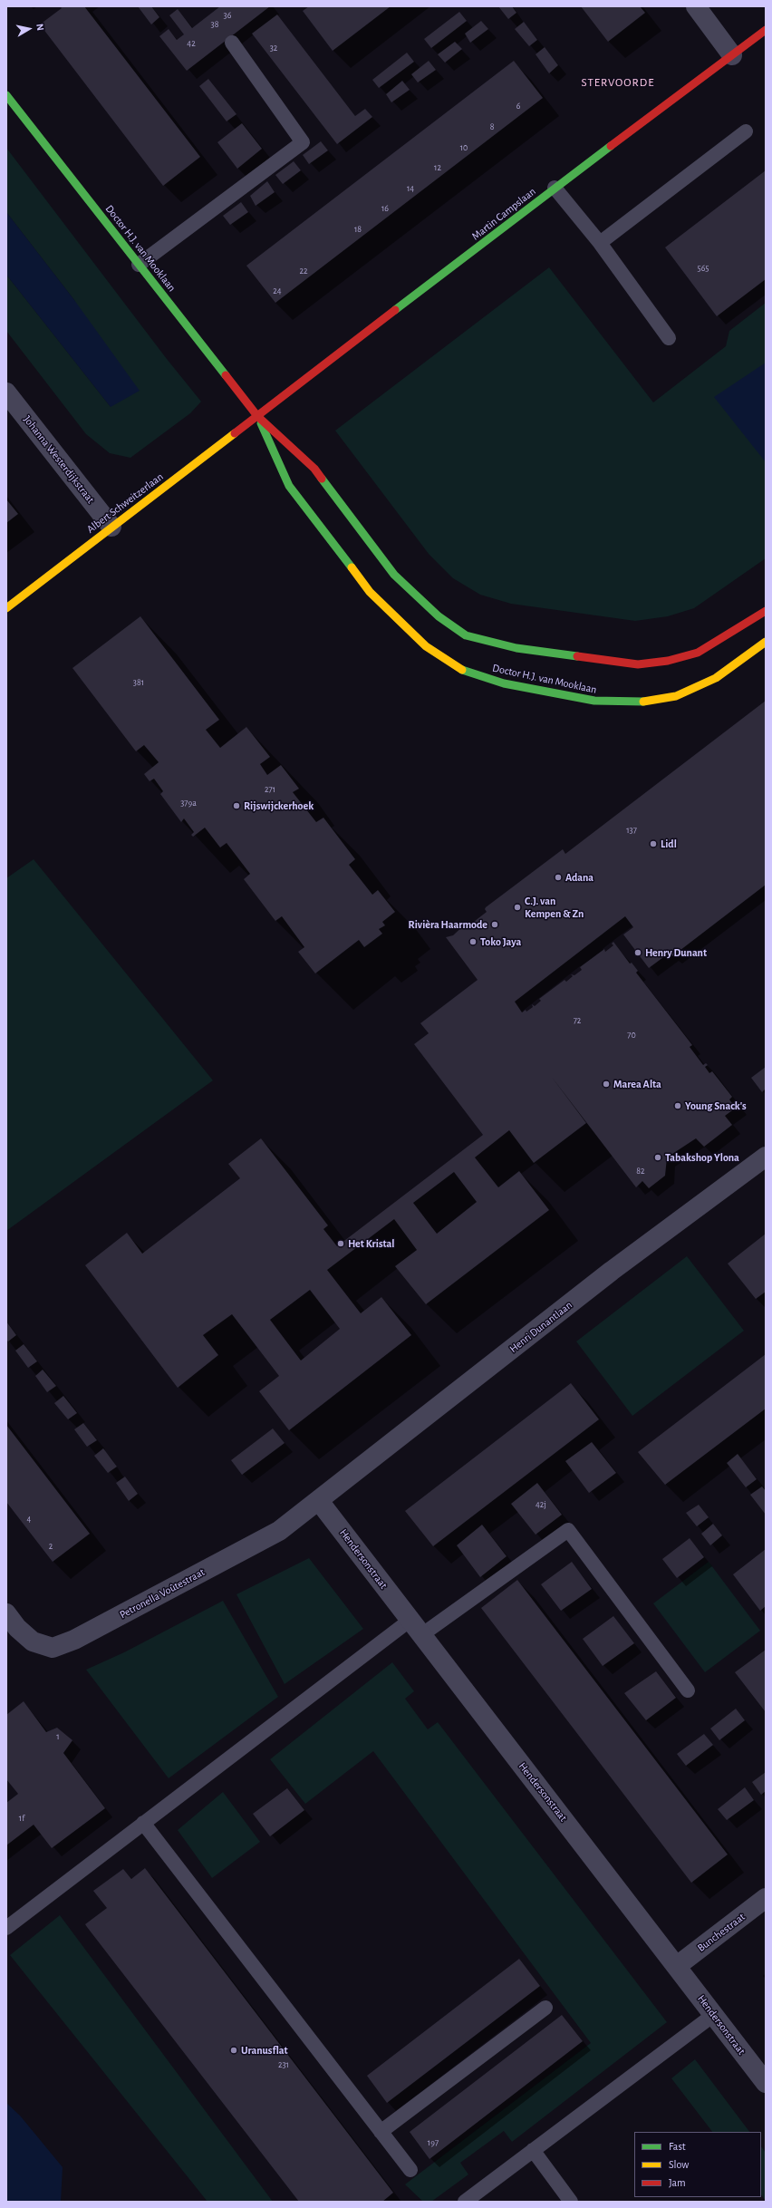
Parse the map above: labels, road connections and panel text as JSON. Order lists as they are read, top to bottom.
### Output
{
  "streets": {
    "street": [
      "Martin Campslaan",
      "Doctor H.J. van Mooklaan",
      "Johanna Westerdijkstraat",
      "Albert Schweitzerlaan",
      "Henri Dunantlaan",
      "Hendersonstraat",
      "Petronella Voûtestraat",
      "Bunchestraat"
    ]
  },
  "crossings": [
    ["Martin Campslaan", "Doctor H.J. van Mooklaan"],
    ["Martin Campslaan", "Albert Schweitzerlaan"],
    ["Doctor H.J. van Mooklaan", "Albert Schweitzerlaan"],
    ["Johanna Westerdijkstraat", "Albert Schweitzerlaan"],
    ["Henri Dunantlaan", "Hendersonstraat"],
    ["Henri Dunantlaan", "Petronella Voûtestraat"],
    ["Hendersonstraat", "Petronella Voûtestraat"],
    ["Hendersonstraat", "Bunchestraat"]
  ],
  "districts": ["STERVOORDE"],
  "places": [
    "Rijswijckerhoek",
    "Lidl",
    "Adana",
    "C.J. van Kempen & Zn",
    "Rivièra Haarmode",
    "Toko Jaya",
    "Henry Dunant",
    "Marea Alta",
    "Young Snack's",
    "Tabakshop Ylona",
    "Het Kristal",
    "Uranusflat"
  ],
  "house_numbers": [
    "36",
    "38",
    "42",
    "32",
    "6",
    "8",
    "10",
    "12",
    "14",
    "16",
    "18",
    "565",
    "22",
    "24",
    "381",
    "271",
    "379a",
    "137",
    "72",
    "70",
    "82",
    "42j",
    "4",
    "2",
    "1",
    "1f",
    "231",
    "197"
  ],
  "legend": ["Fast", "Slow", "Jam"],
  "north": "right"
}
